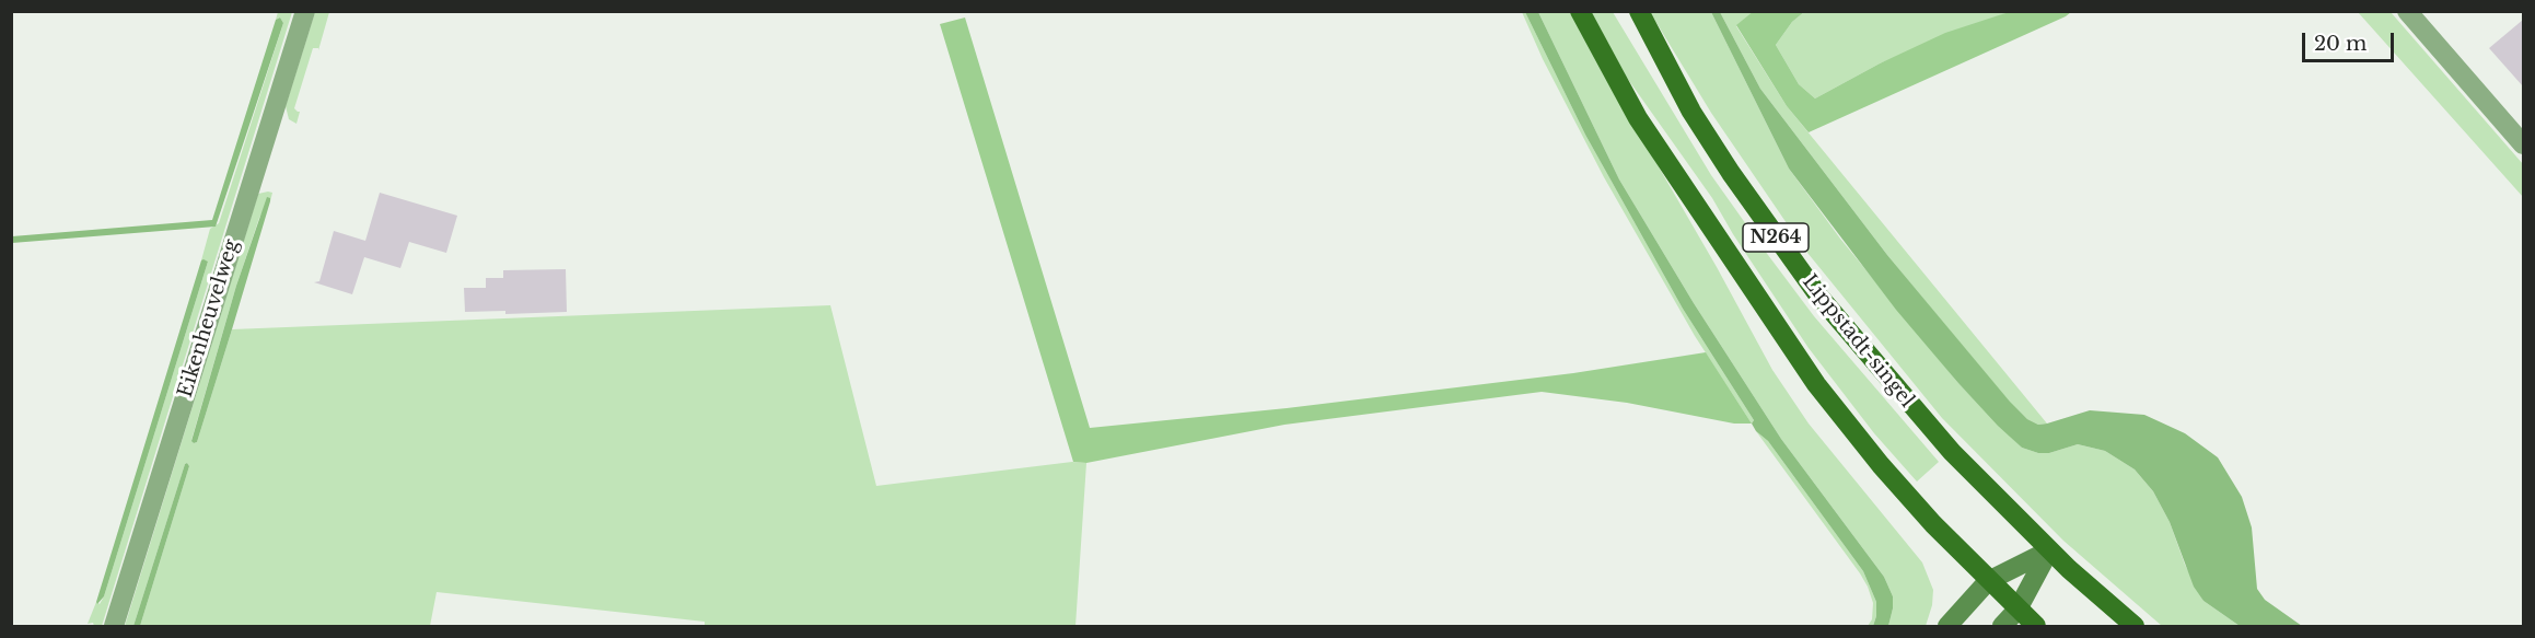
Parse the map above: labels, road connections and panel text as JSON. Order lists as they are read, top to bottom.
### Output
{
  "streets": {
    "main road": ["N264", "Lippstadt-singel"],
    "street": ["Eikenheuvelweg"]
  },
  "scale_bar": "20 m"
}
